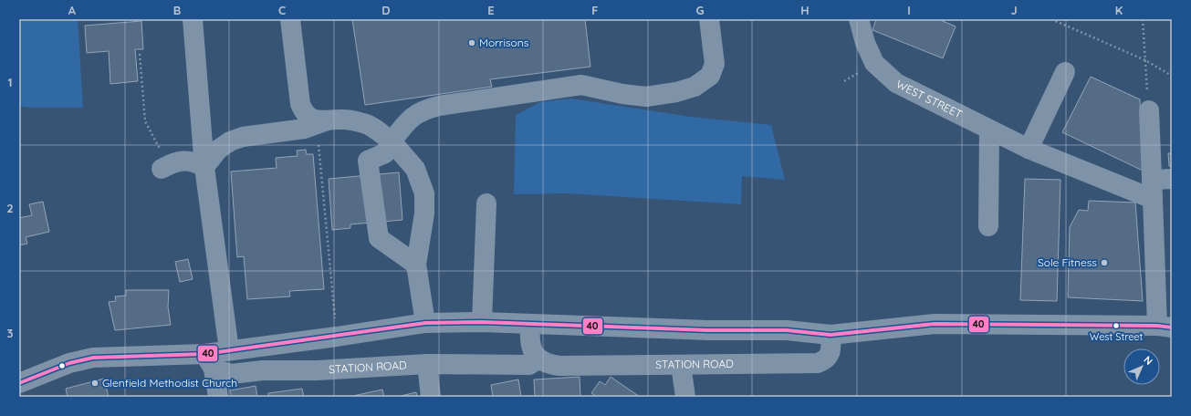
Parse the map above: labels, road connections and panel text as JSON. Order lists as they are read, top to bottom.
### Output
{
  "streets": {
    "street": ["WEST STREET", "STATION ROAD"]
  },
  "places": [
    "Morrisons",
    "Sole Fitness",
    "West Street",
    "Glenfield Methodist Church"
  ],
  "lines": ["transit line 40"],
  "north": "top right",
  "grid": {
    "columns": [
      "A",
      "B",
      "C",
      "D",
      "E",
      "F",
      "G",
      "H",
      "I",
      "J",
      "K"
    ],
    "rows": ["1", "2", "3"]
  }
}
